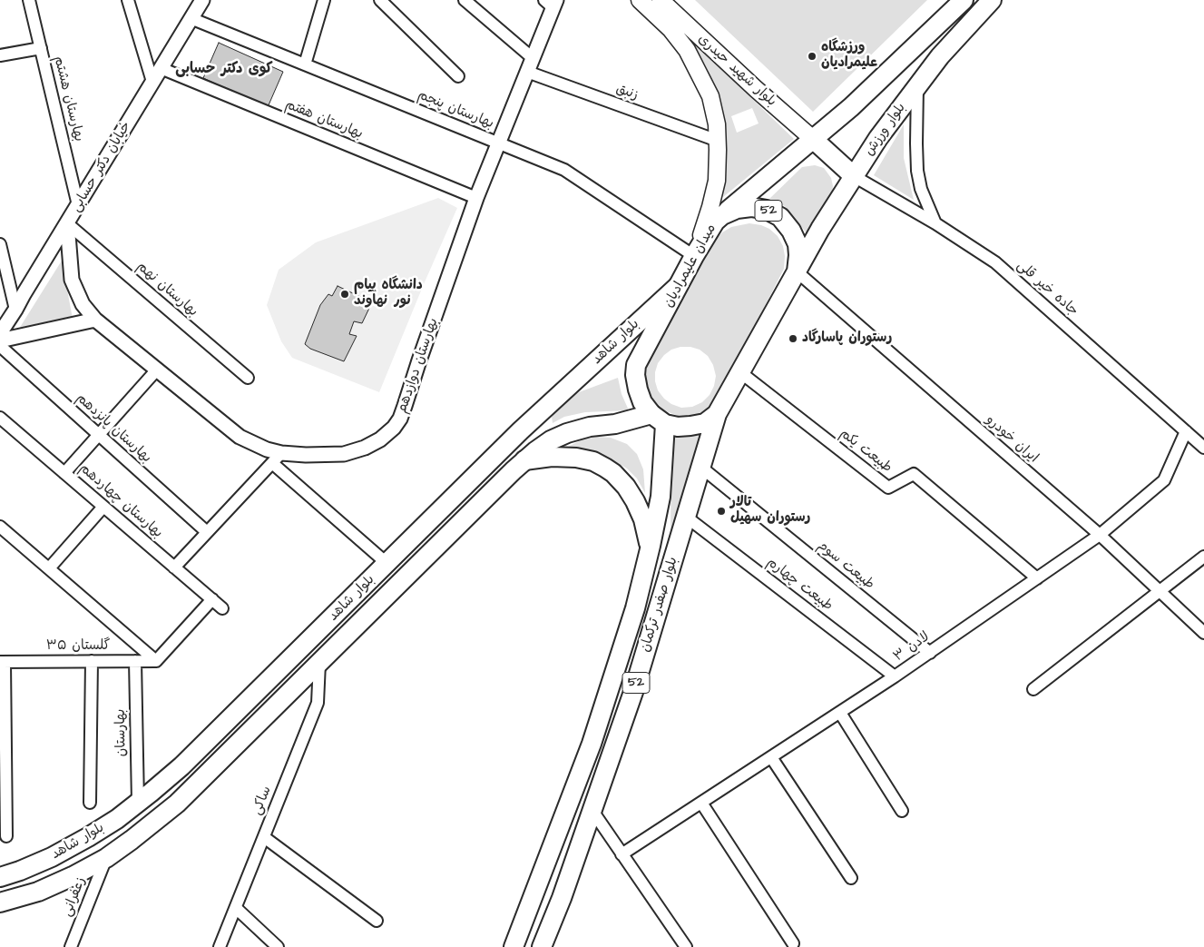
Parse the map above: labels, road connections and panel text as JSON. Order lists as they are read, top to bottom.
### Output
{
  "streets": {
    "main road": [
      "بلوار شهید حیدری",
      "بلوار ورزش",
      "52",
      "میدان علیمرادیان",
      "بلوار شاهد",
      "بلوار صفدر ترکمان"
    ],
    "street": [
      "زنبق",
      "بهارستان هشتم",
      "بهارستان پنجم",
      "بهارستان هفتم",
      "خیابان دکتر حسابی",
      "جاده خیر قلی",
      "بهارستان نهم",
      "بهارستان دوازدهم",
      "بهارستان پانزدهم",
      "ایران خودرو",
      "طبیعت یکم",
      "بهارستان چهاردهم",
      "طبیعت سوم",
      "طبیعت چهارم",
      "گلستان ۳۵",
      "لادن ۳",
      "بهارستان",
      "ساکی",
      "زعفرانی"
    ]
  },
  "crossings": [
    ["بلوار شهید حیدری", "زنبق"],
    ["بلوار شهید حیدری", "بهارستان پنجم"],
    ["بلوار شهید حیدری", "52"],
    ["بلوار شهید حیدری", "میدان علیمرادیان"],
    ["زنبق", "بهارستان دوازدهم"],
    ["بهارستان هشتم", "خیابان دکتر حسابی"],
    ["بهارستان پنجم", "خیابان دکتر حسابی"],
    ["بهارستان پنجم", "میدان علیمرادیان"],
    ["بهارستان پنجم", "بهارستان دوازدهم"],
    ["بهارستان هفتم", "خیابان دکتر حسابی"],
    ["بهارستان هفتم", "بهارستان دوازدهم"],
    ["بلوار ورزش", "میدان علیمرادیان"],
    ["بلوار ورزش", "جاده خیر قلی"],
    ["بلوار ورزش", "ایران خودرو"],
    ["خیابان دکتر حسابی", "بهارستان نهم"],
    ["خیابان دکتر حسابی", "بهارستان دوازدهم"],
    ["52", "میدان علیمرادیان"],
    ["میدان علیمرادیان", "بلوار شاهد"],
    ["میدان علیمرادیان", "ایران خودرو"],
    ["میدان علیمرادیان", "طبیعت یکم"],
    ["میدان علیمرادیان", "بلوار صفدر ترکمان"],
    ["جاده خیر قلی", "لادن ۳"],
    ["بهارستان نهم", "بهارستان دوازدهم"],
    ["بلوار شاهد", "بلوار صفدر ترکمان"],
    ["بلوار شاهد", "بهارستان"],
    ["بلوار شاهد", "ساکی"],
    ["بلوار شاهد", "زعفرانی"],
    ["ایران خودرو", "لادن ۳"],
    ["طبیعت یکم", "لادن ۳"],
    ["طبیعت سوم", "بلوار صفدر ترکمان"],
    ["طبیعت سوم", "لادن ۳"],
    ["طبیعت چهارم", "بلوار صفدر ترکمان"],
    ["طبیعت چهارم", "لادن ۳"],
    ["گلستان ۳۵", "بهارستان"]
  ],
  "districts": ["کوی دکتر حسابی"],
  "places": [
    "ورزشگاه علیمرادیان",
    "دانشگاه پیام نور نهاوند",
    "رستوران پاسارگاد",
    "تالار رستوران سهیل"
  ]
}
